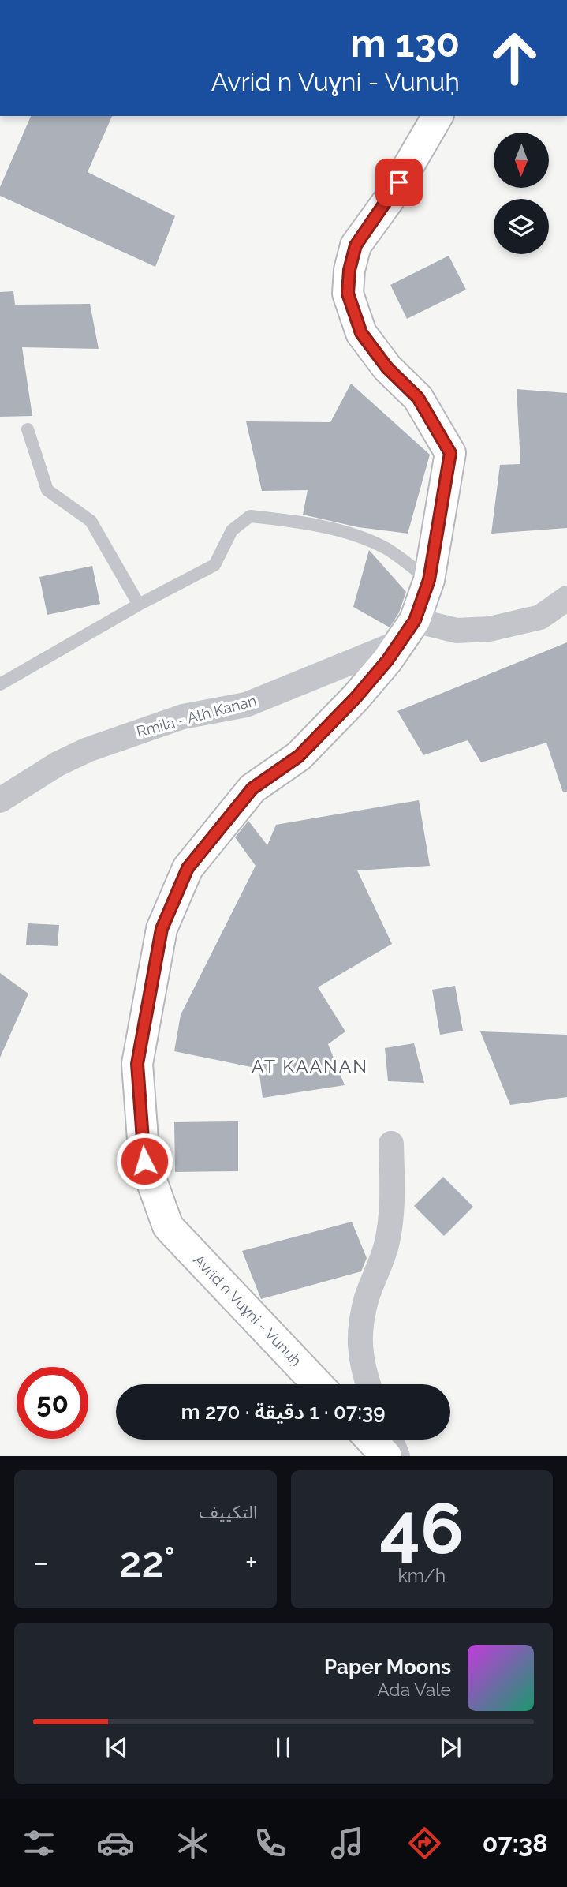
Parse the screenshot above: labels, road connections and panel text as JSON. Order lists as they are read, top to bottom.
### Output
{
  "streets": {
    "main road": ["Avrid n Vuɣni - Vunuḥ"],
    "street": ["Rmila - Ath Kanan"]
  },
  "crossings": [
    ["Rmila - Ath Kanan", "Avrid n Vuɣni - Vunuḥ"]
  ],
  "districts": ["AT KAANAN"],
  "north": "bottom",
  "page": {
    "turn": ["130 m", "Avrid n Vuɣni - Vunuḥ"],
    "limit": "50",
    "trip": "07:39 · 1 دقيقة · 270 m",
    "tile": [
      ["46", "km/h"],
      "التكييف"
    ],
    "heat": ["−", "22°", "+"],
    "song": ["Paper Moons", "Ada Vale"],
    "tabs": "07:38"
  }
}
